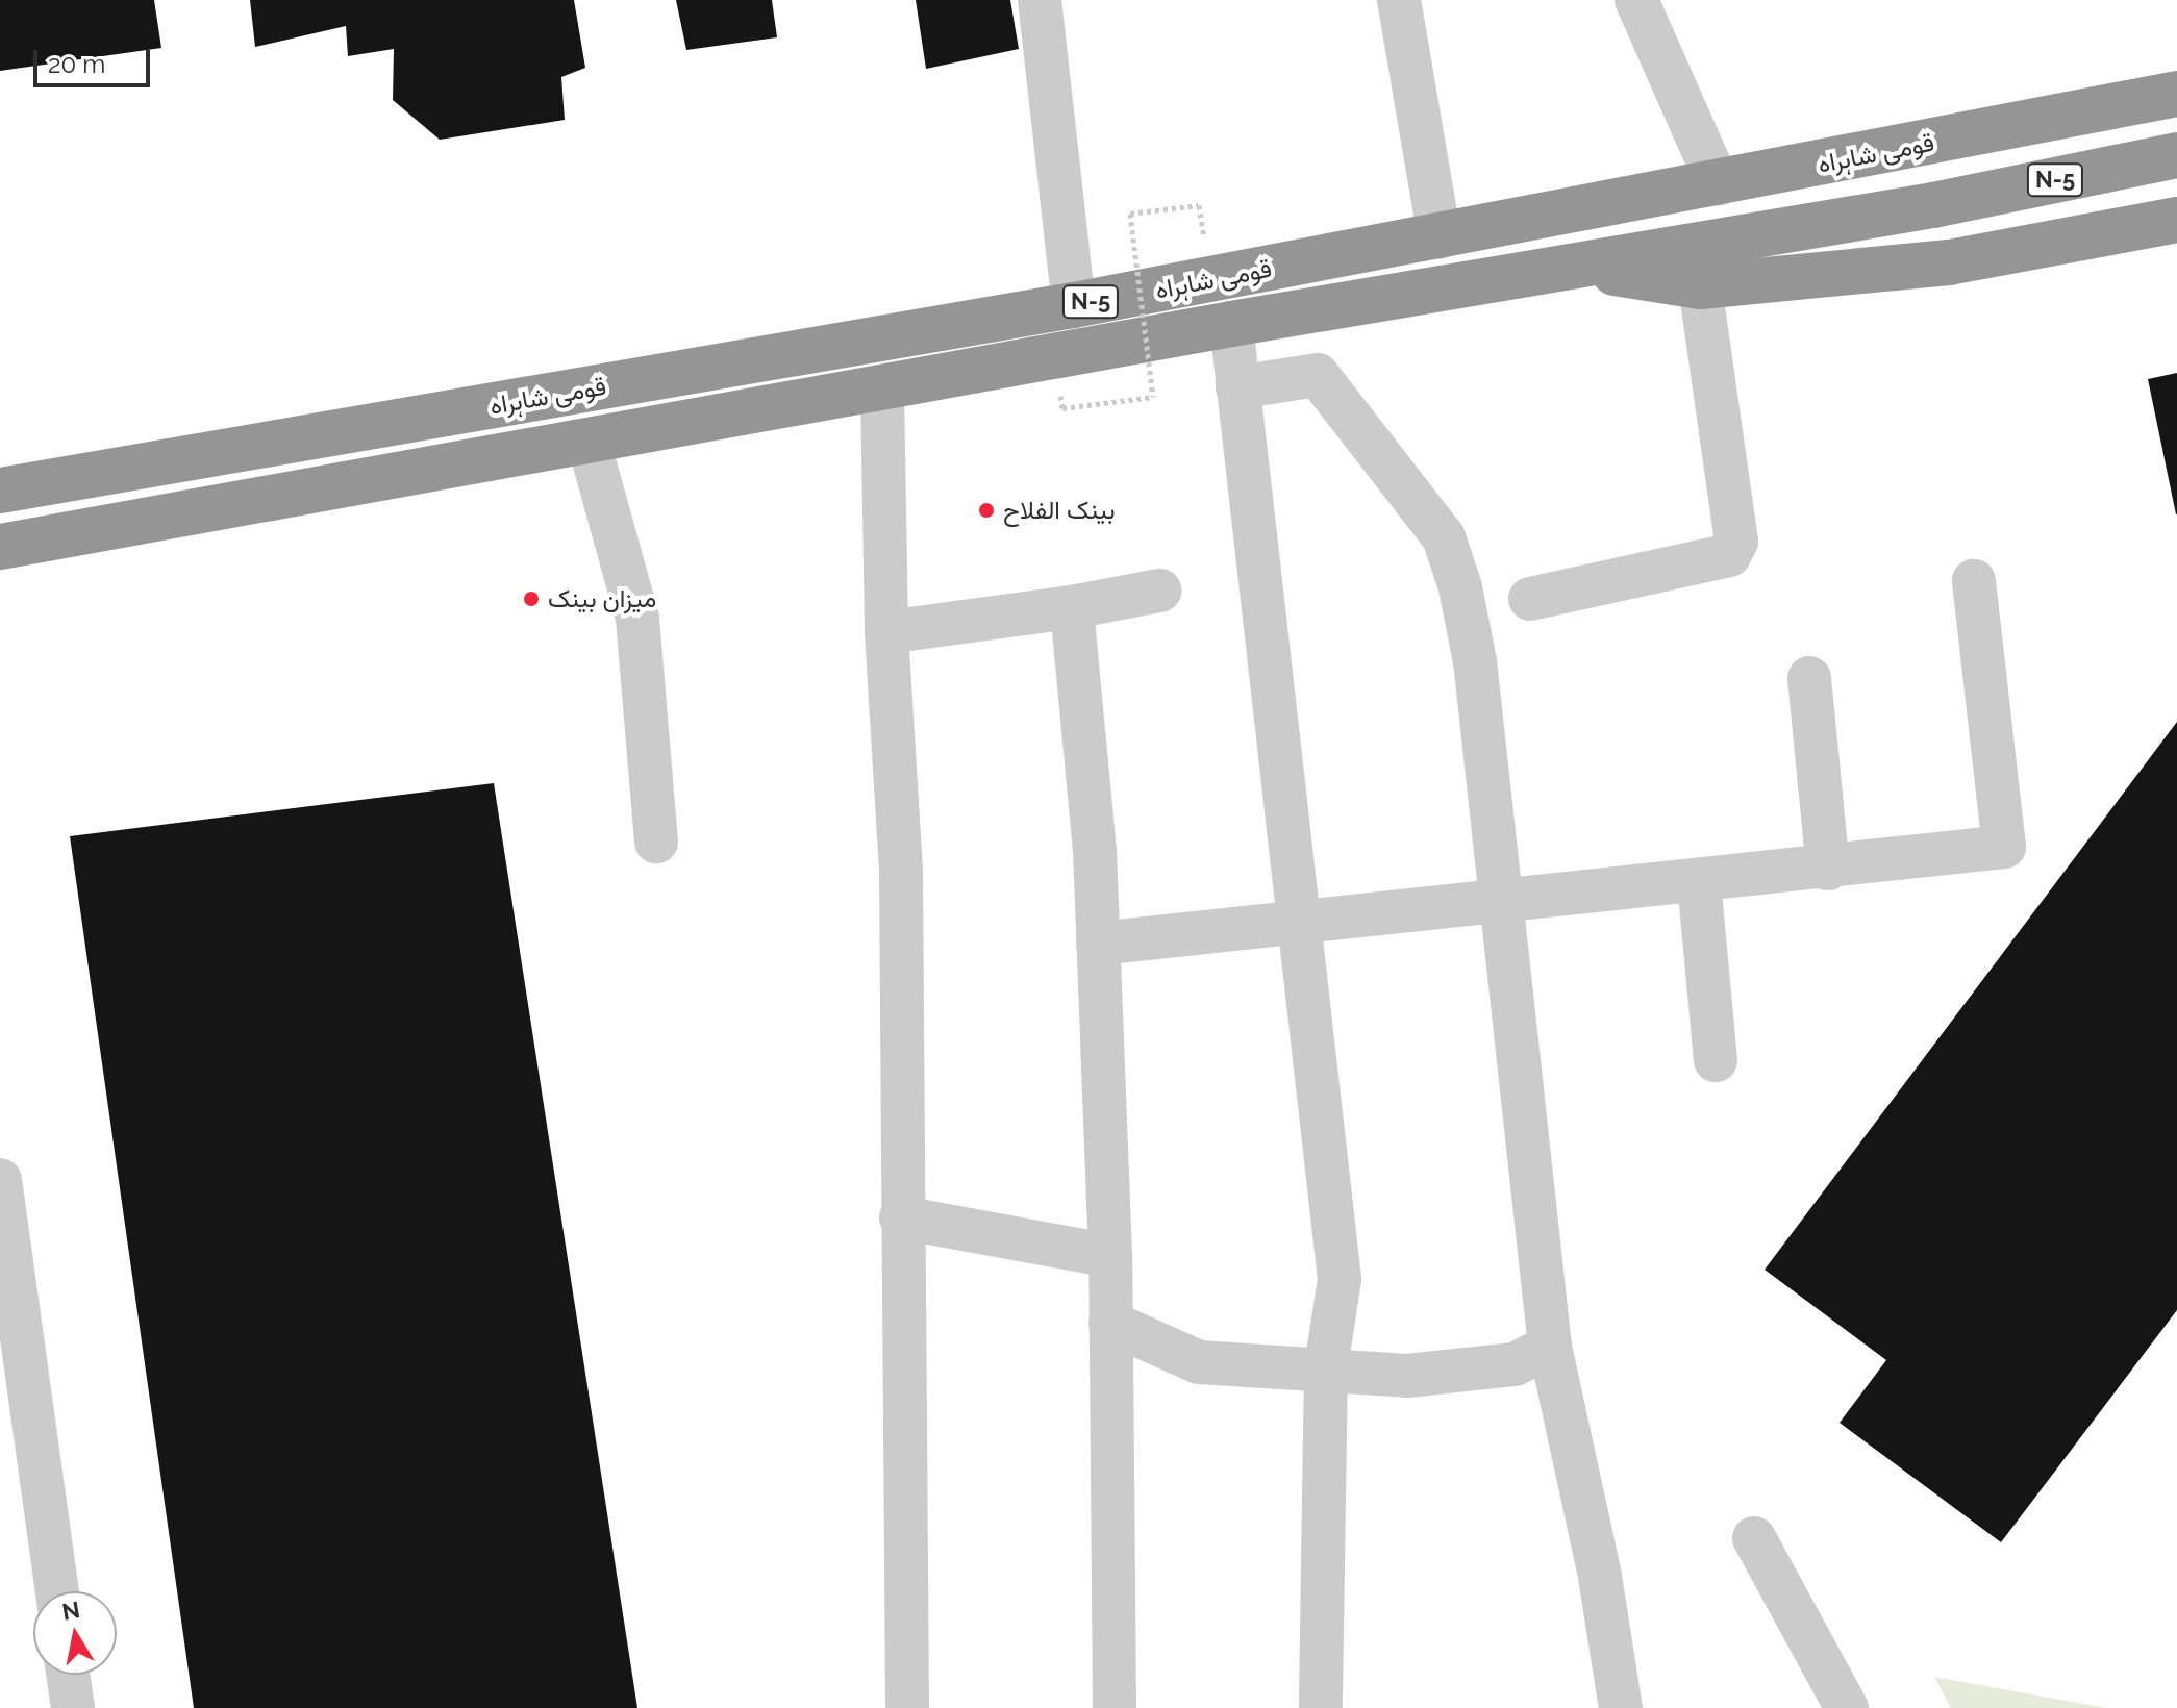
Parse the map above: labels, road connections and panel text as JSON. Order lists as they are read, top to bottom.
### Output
{
  "streets": {
    "highway": ["قومی شاہراہ", "N-5"]
  },
  "places": ["بینک الفلاح", "میزان بینک"],
  "scale_bar": "20 m",
  "north": "top"
}
